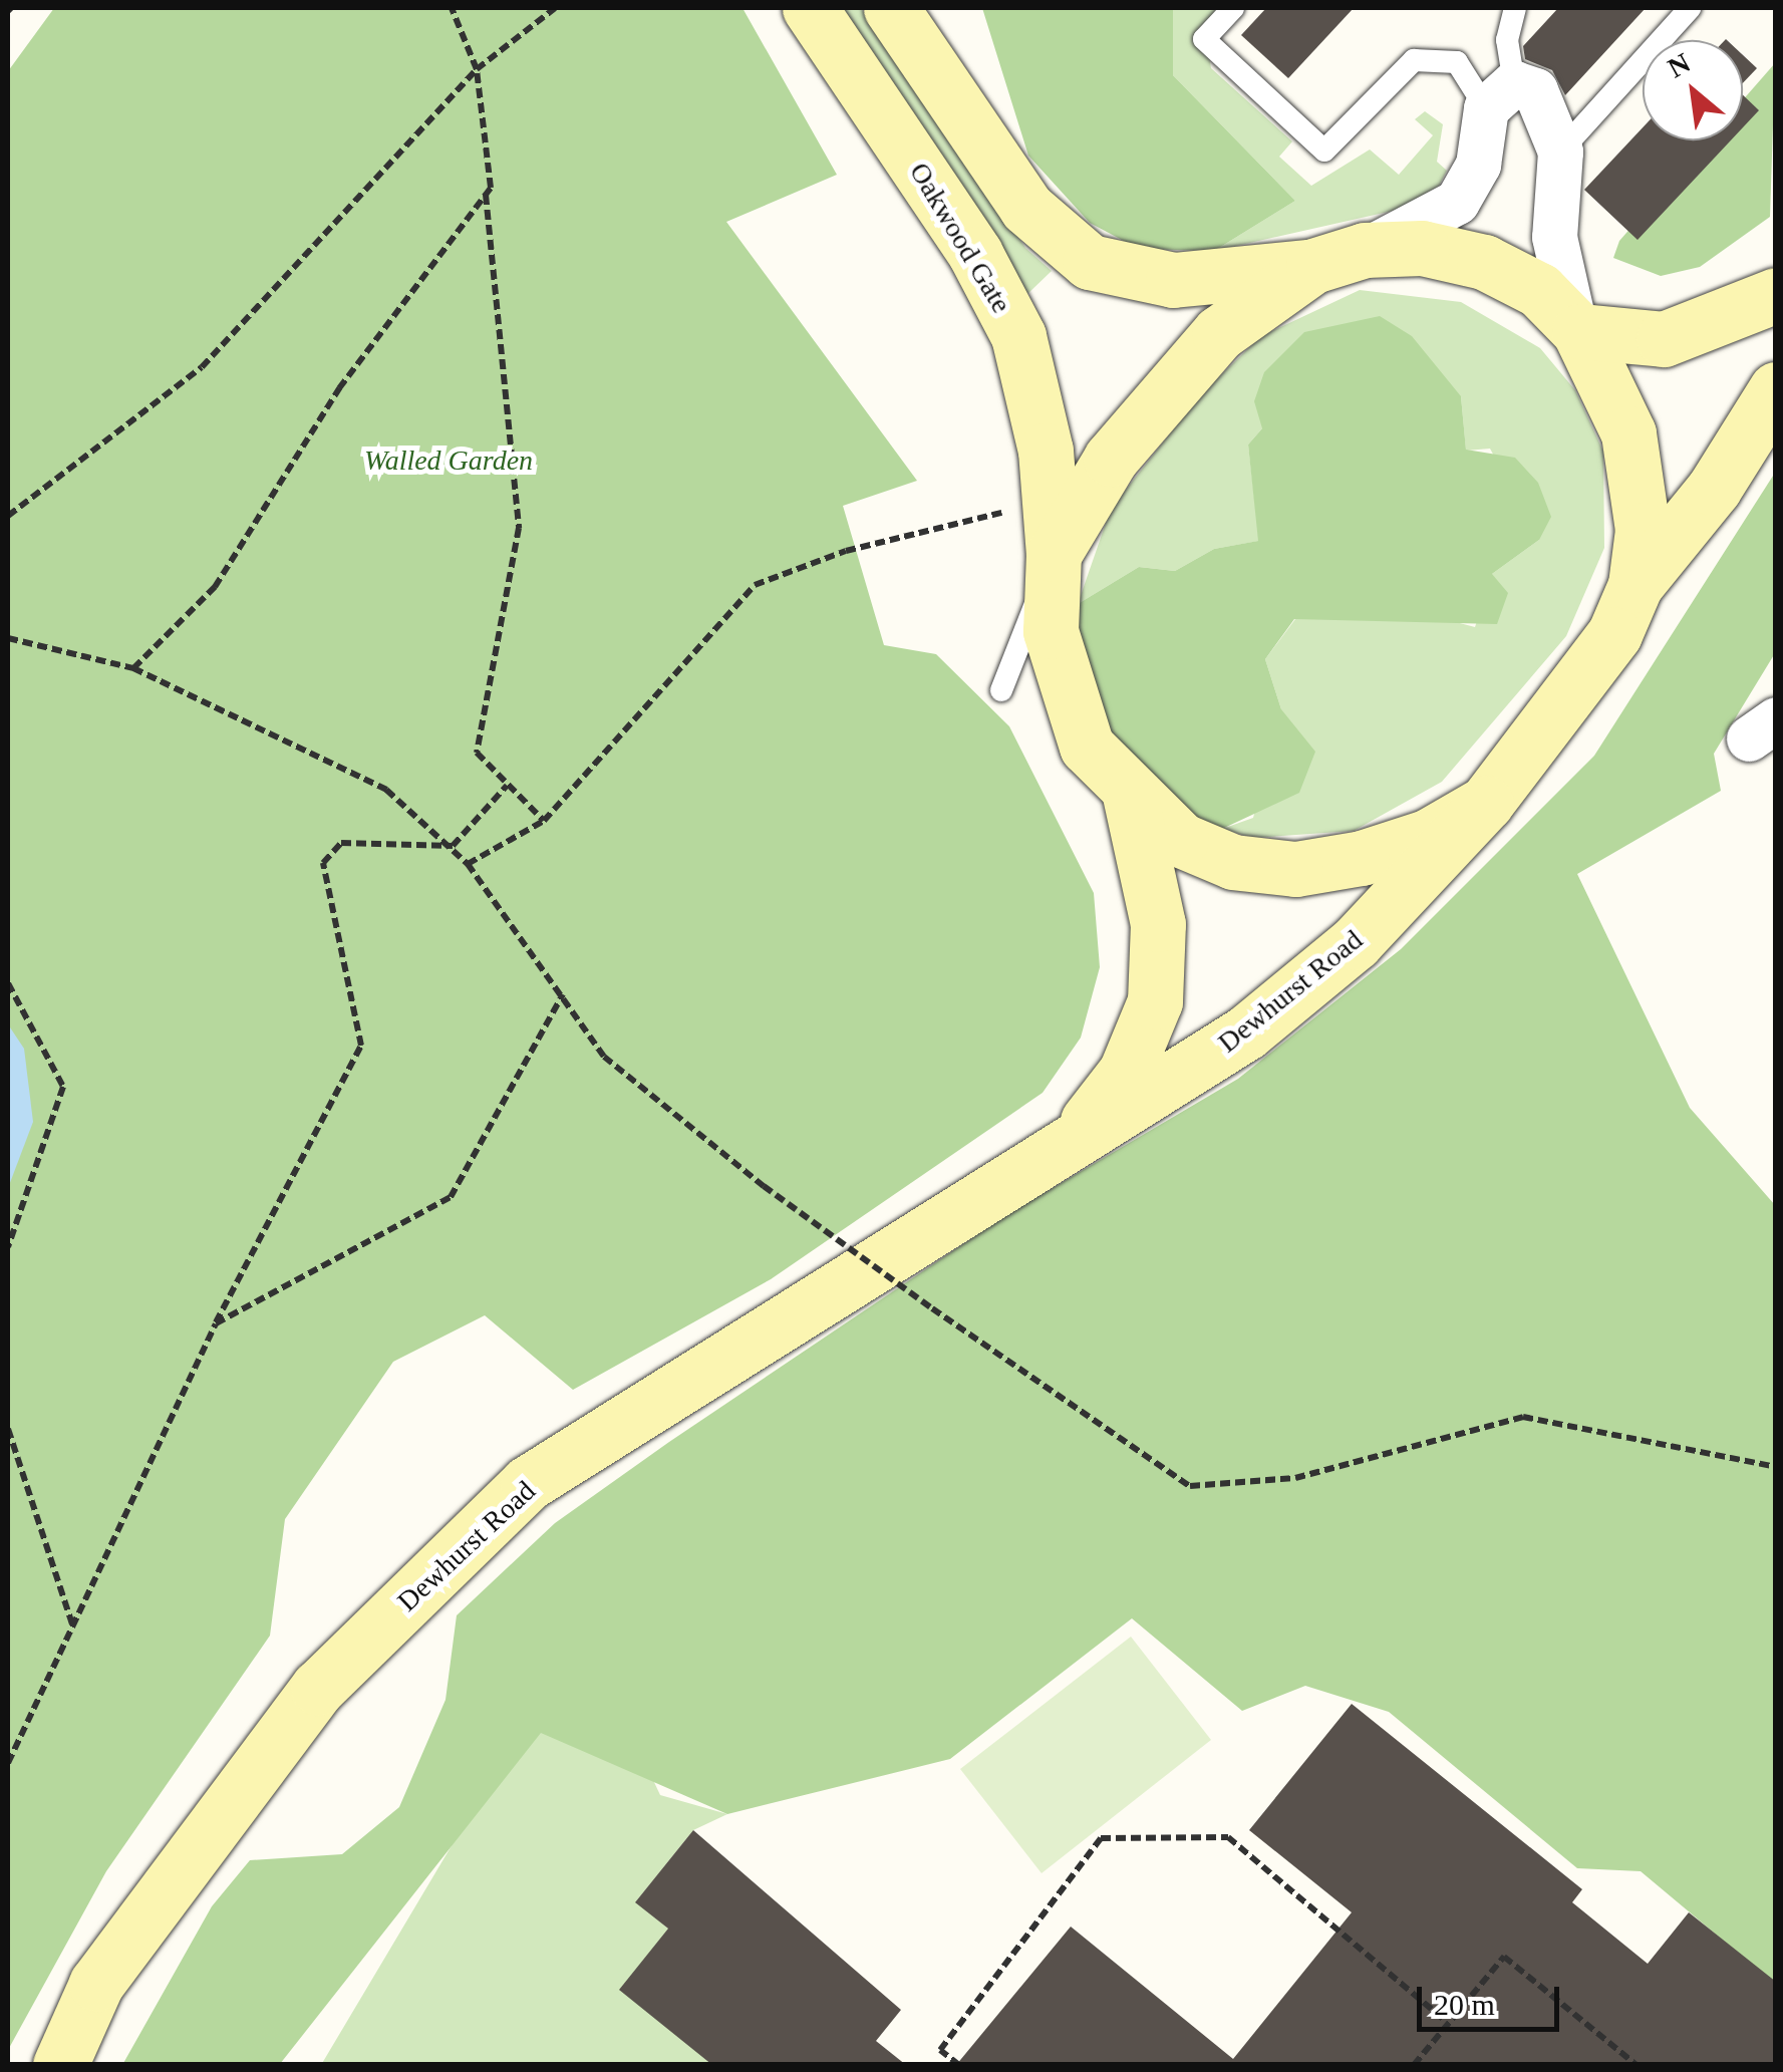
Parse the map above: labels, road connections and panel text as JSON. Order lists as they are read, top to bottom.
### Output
{
  "streets": {
    "street": ["Oakwood Gate", "Dewhurst Road"]
  },
  "crossings": [
    ["Oakwood Gate", "Dewhurst Road"]
  ],
  "parks": ["Walled Garden"],
  "scale_bar": "20 m",
  "north": "top left"
}
